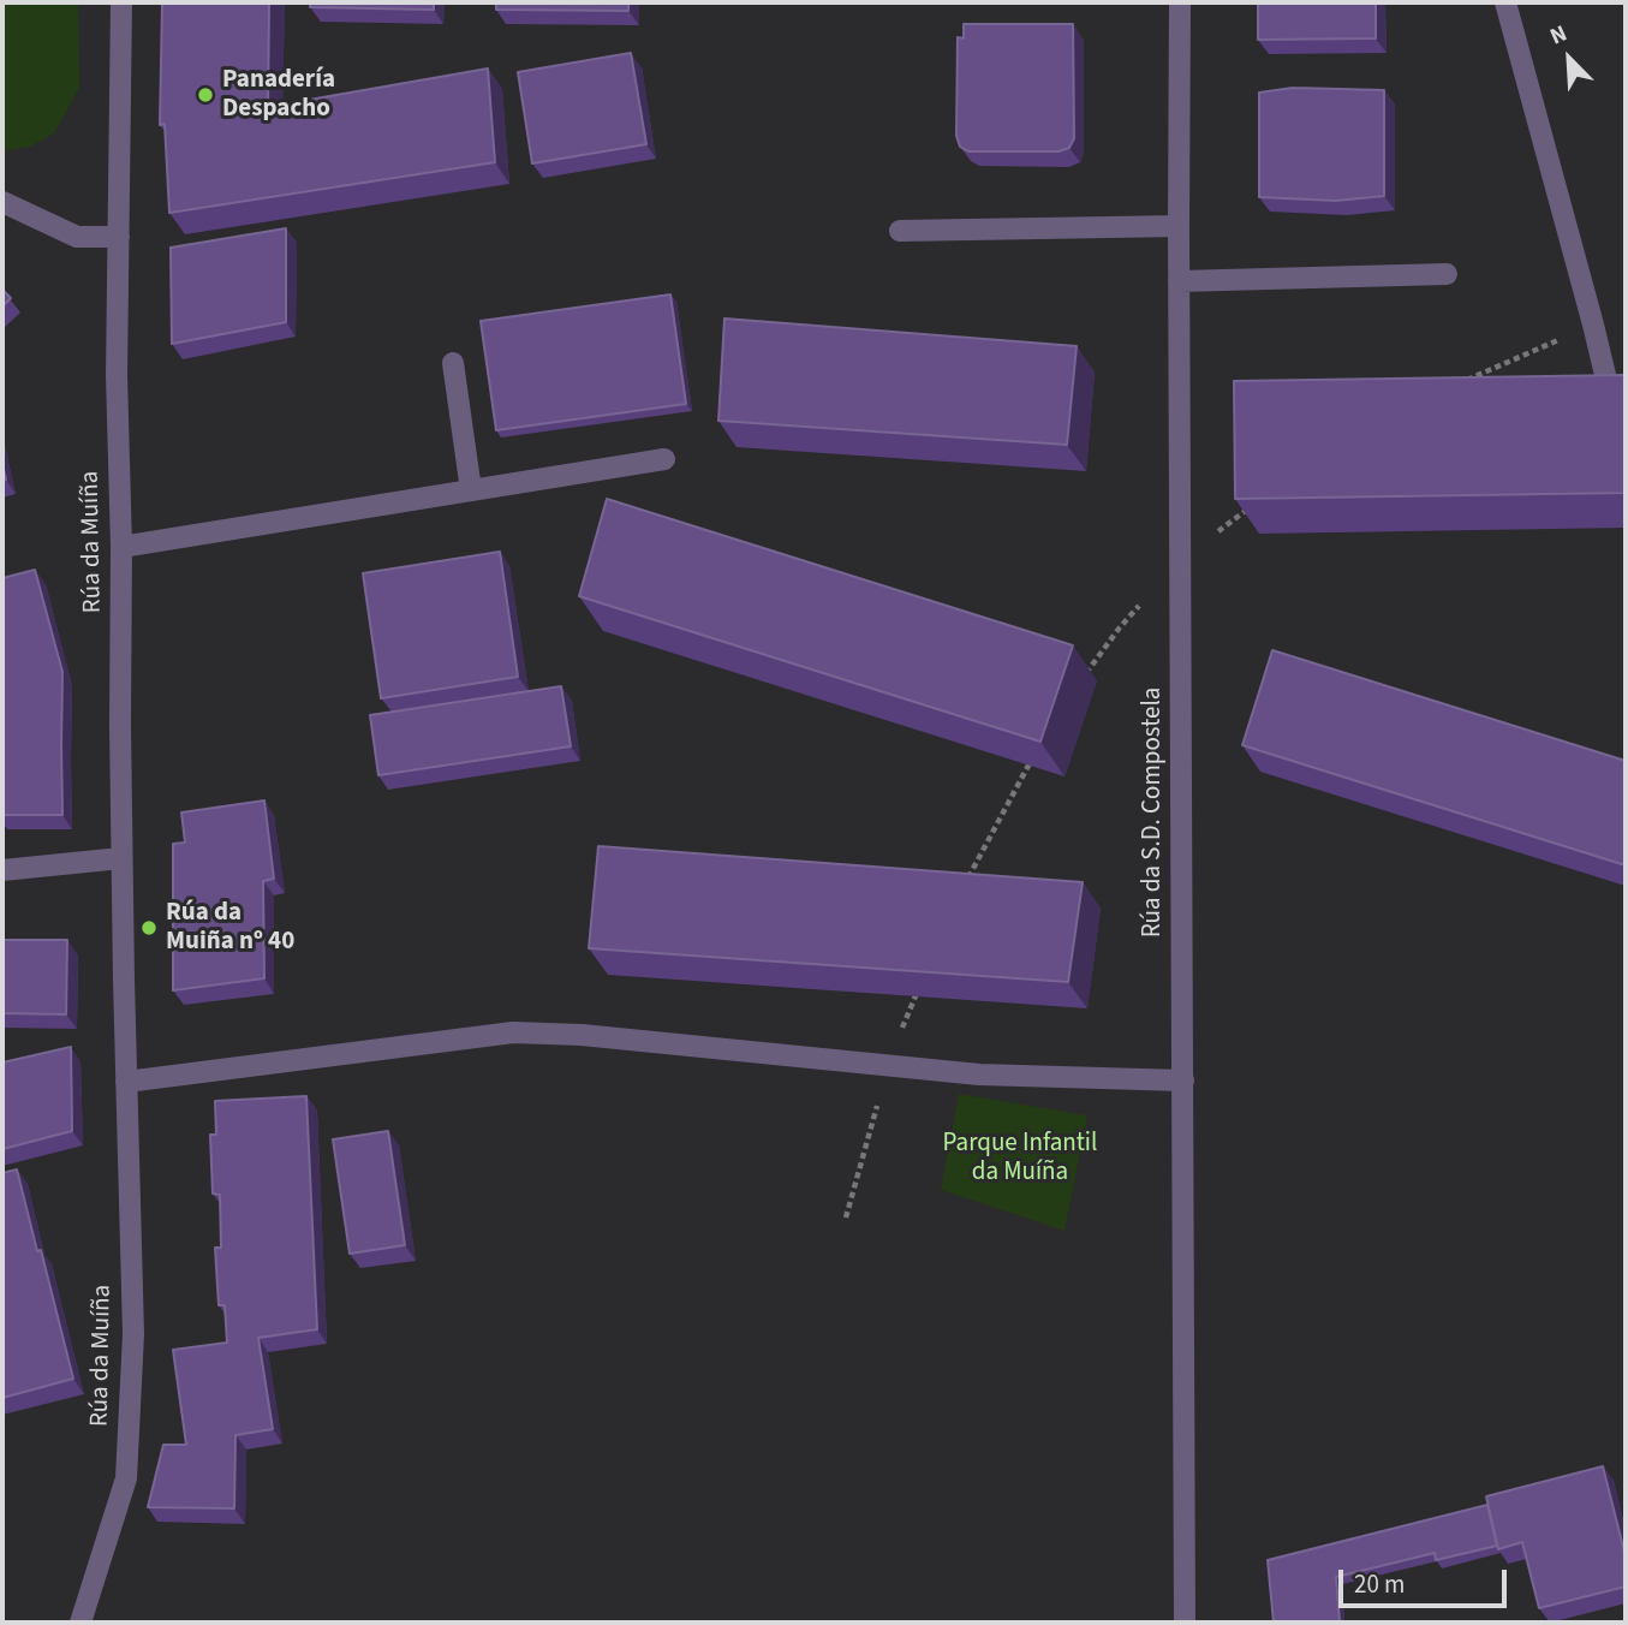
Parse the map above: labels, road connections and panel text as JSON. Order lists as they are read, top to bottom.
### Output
{
  "streets": {
    "street": ["Rúa da Muíña", "Rúa da S.D. Compostela"]
  },
  "parks": ["Parque Infantil da Muíña"],
  "places": ["Panadería Despacho", "Rúa da Muiña nº 40"],
  "scale_bar": "20 m",
  "north": "top left"
}
